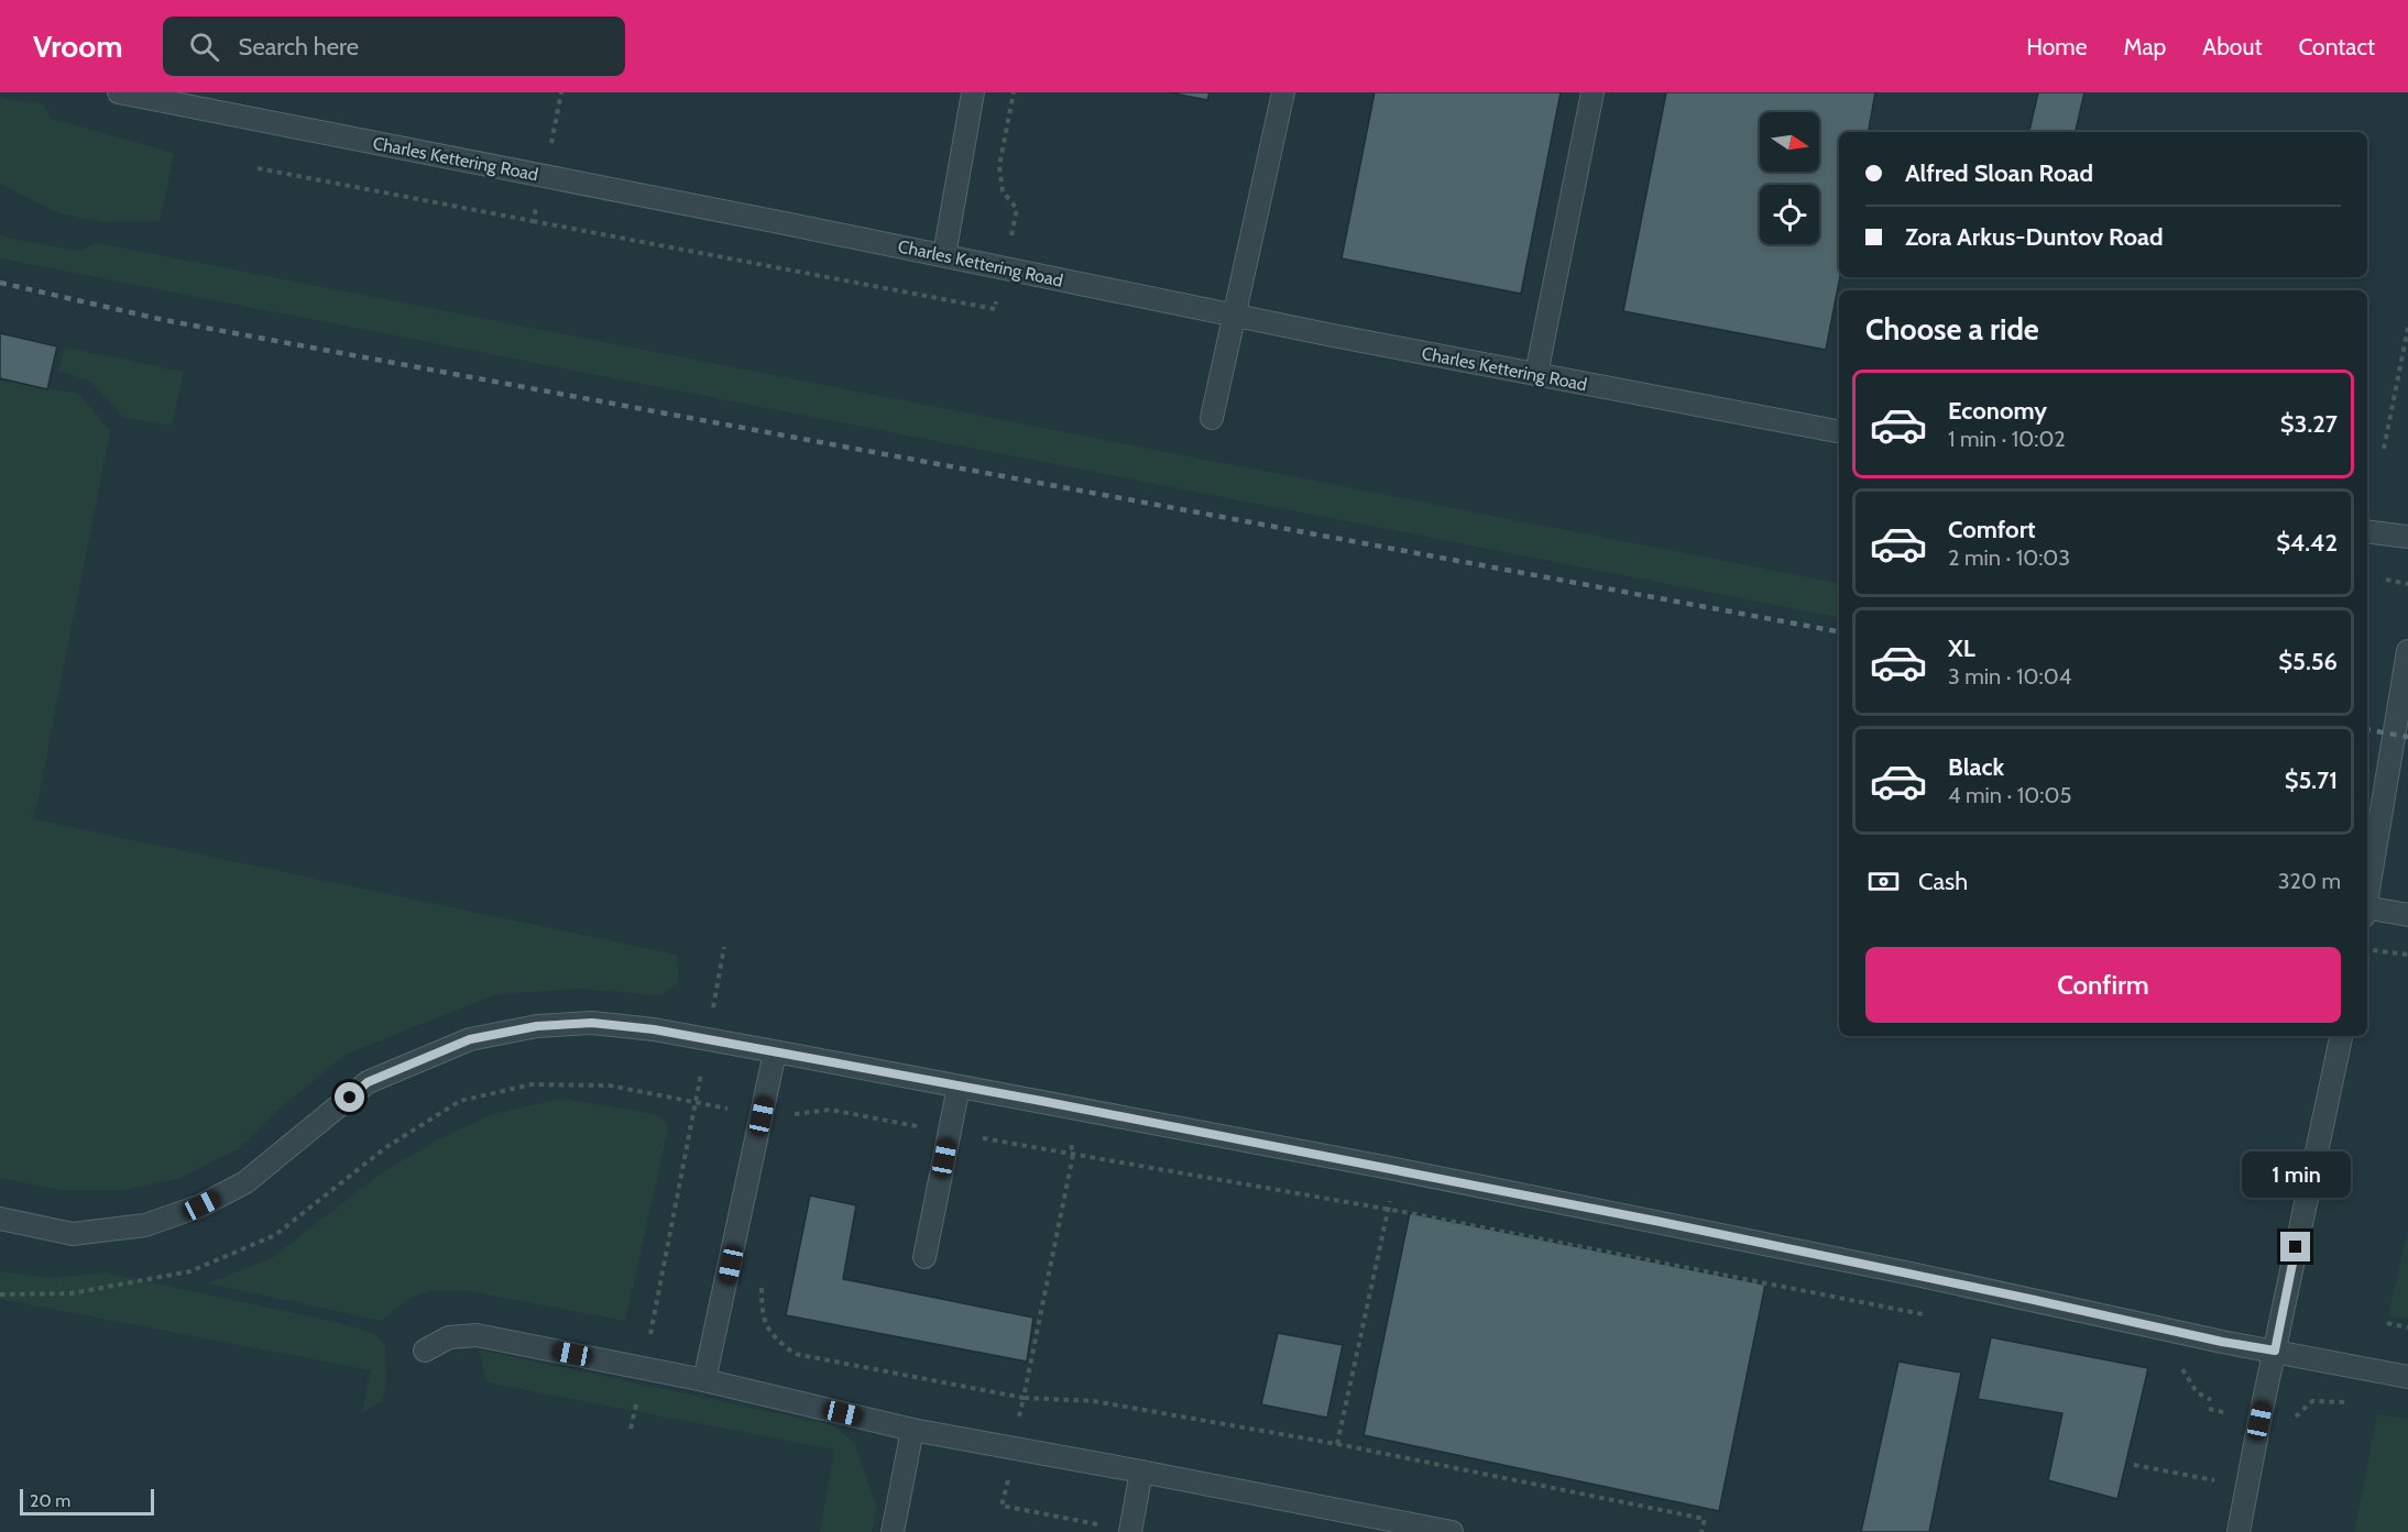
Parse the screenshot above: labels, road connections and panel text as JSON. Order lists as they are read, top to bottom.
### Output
{
  "streets": {
    "lane": ["Charles Kettering Road"]
  },
  "scale_bar": "20 m",
  "north": "right",
  "page": {
    "header": "Vroom",
    "search": "Search here",
    "nav": [
      "Home",
      "Map",
      "About",
      "Contact"
    ],
    "banner": ["Alfred Sloan Road", "Zora Arkus-Duntov Road"],
    "heading": "Choose a ride",
    "list": [
      {
        "name": "Economy",
        "note": "1 min · 10:02",
        "value": "$3.27"
      },
      {
        "name": "Comfort",
        "note": "2 min · 10:03",
        "value": "$4.42"
      },
      {
        "name": "XL",
        "note": "3 min · 10:04",
        "value": "$5.56"
      },
      {
        "name": "Black",
        "note": "4 min · 10:05",
        "value": "$5.71"
      }
    ],
    "pay": ["Cash", "320 m"],
    "buttons": "Confirm",
    "bubble": "1 min",
    "scale": "20 m"
  }
}
